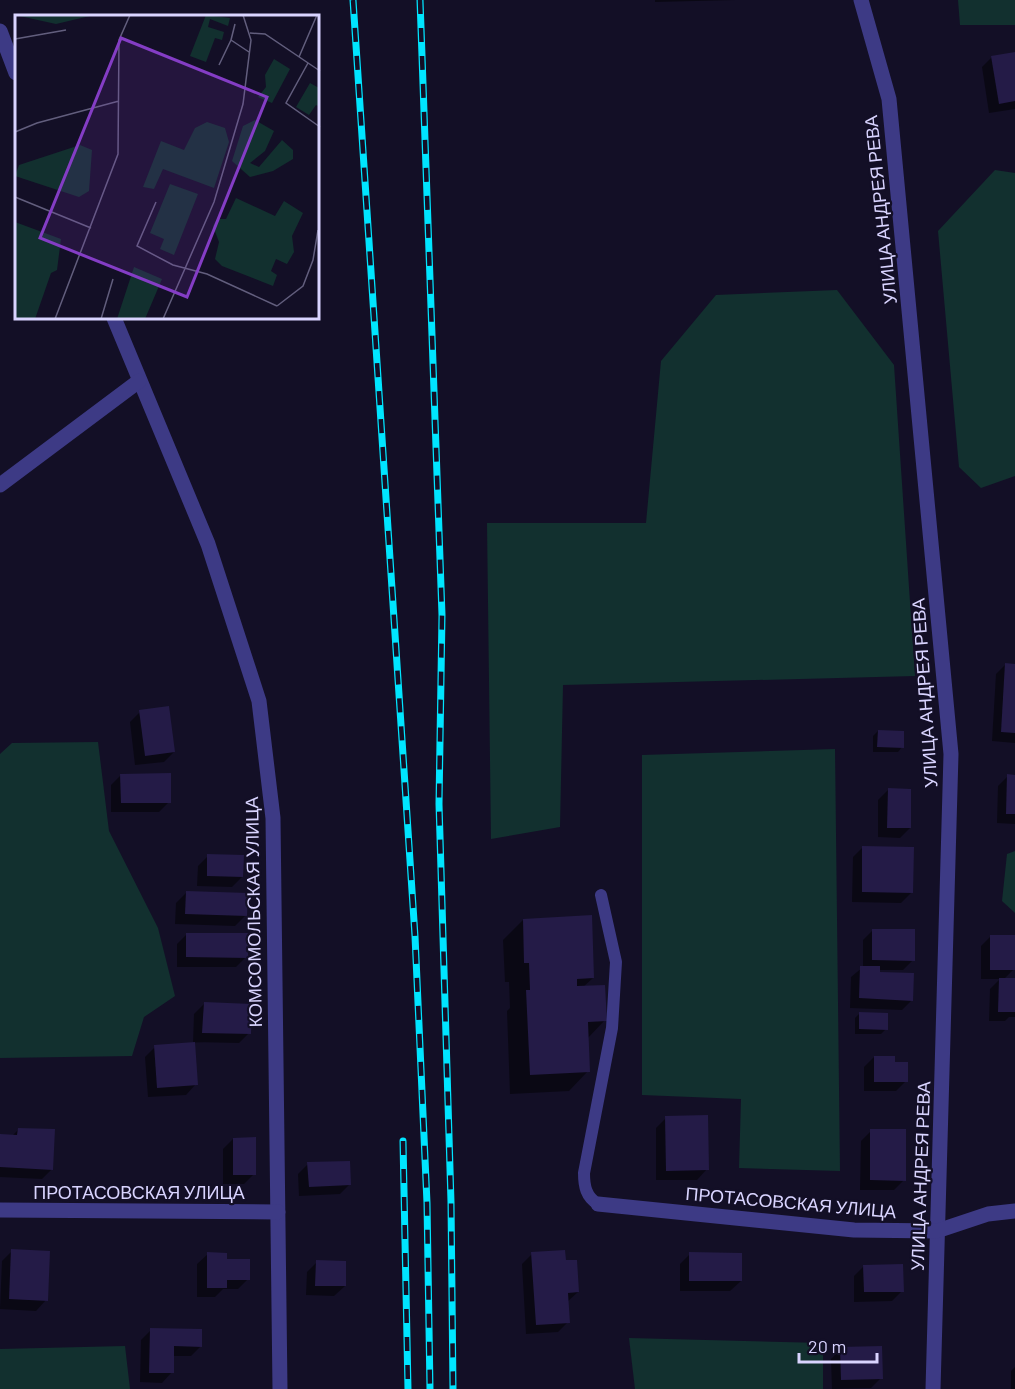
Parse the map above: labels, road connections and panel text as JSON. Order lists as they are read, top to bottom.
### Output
{
  "streets": {
    "street": ["УЛИЦА АНДРЕЯ РЕВА", "КОМСОМОЛЬСКАЯ УЛИЦА", "ПРОТАСОВСКАЯ УЛИЦА"]
  },
  "crossings": [
    ["УЛИЦА АНДРЕЯ РЕВА", "ПРОТАСОВСКАЯ УЛИЦА"],
    ["КОМСОМОЛЬСКАЯ УЛИЦА", "ПРОТАСОВСКАЯ УЛИЦА"]
  ],
  "scale_bar": "20 m"
}
